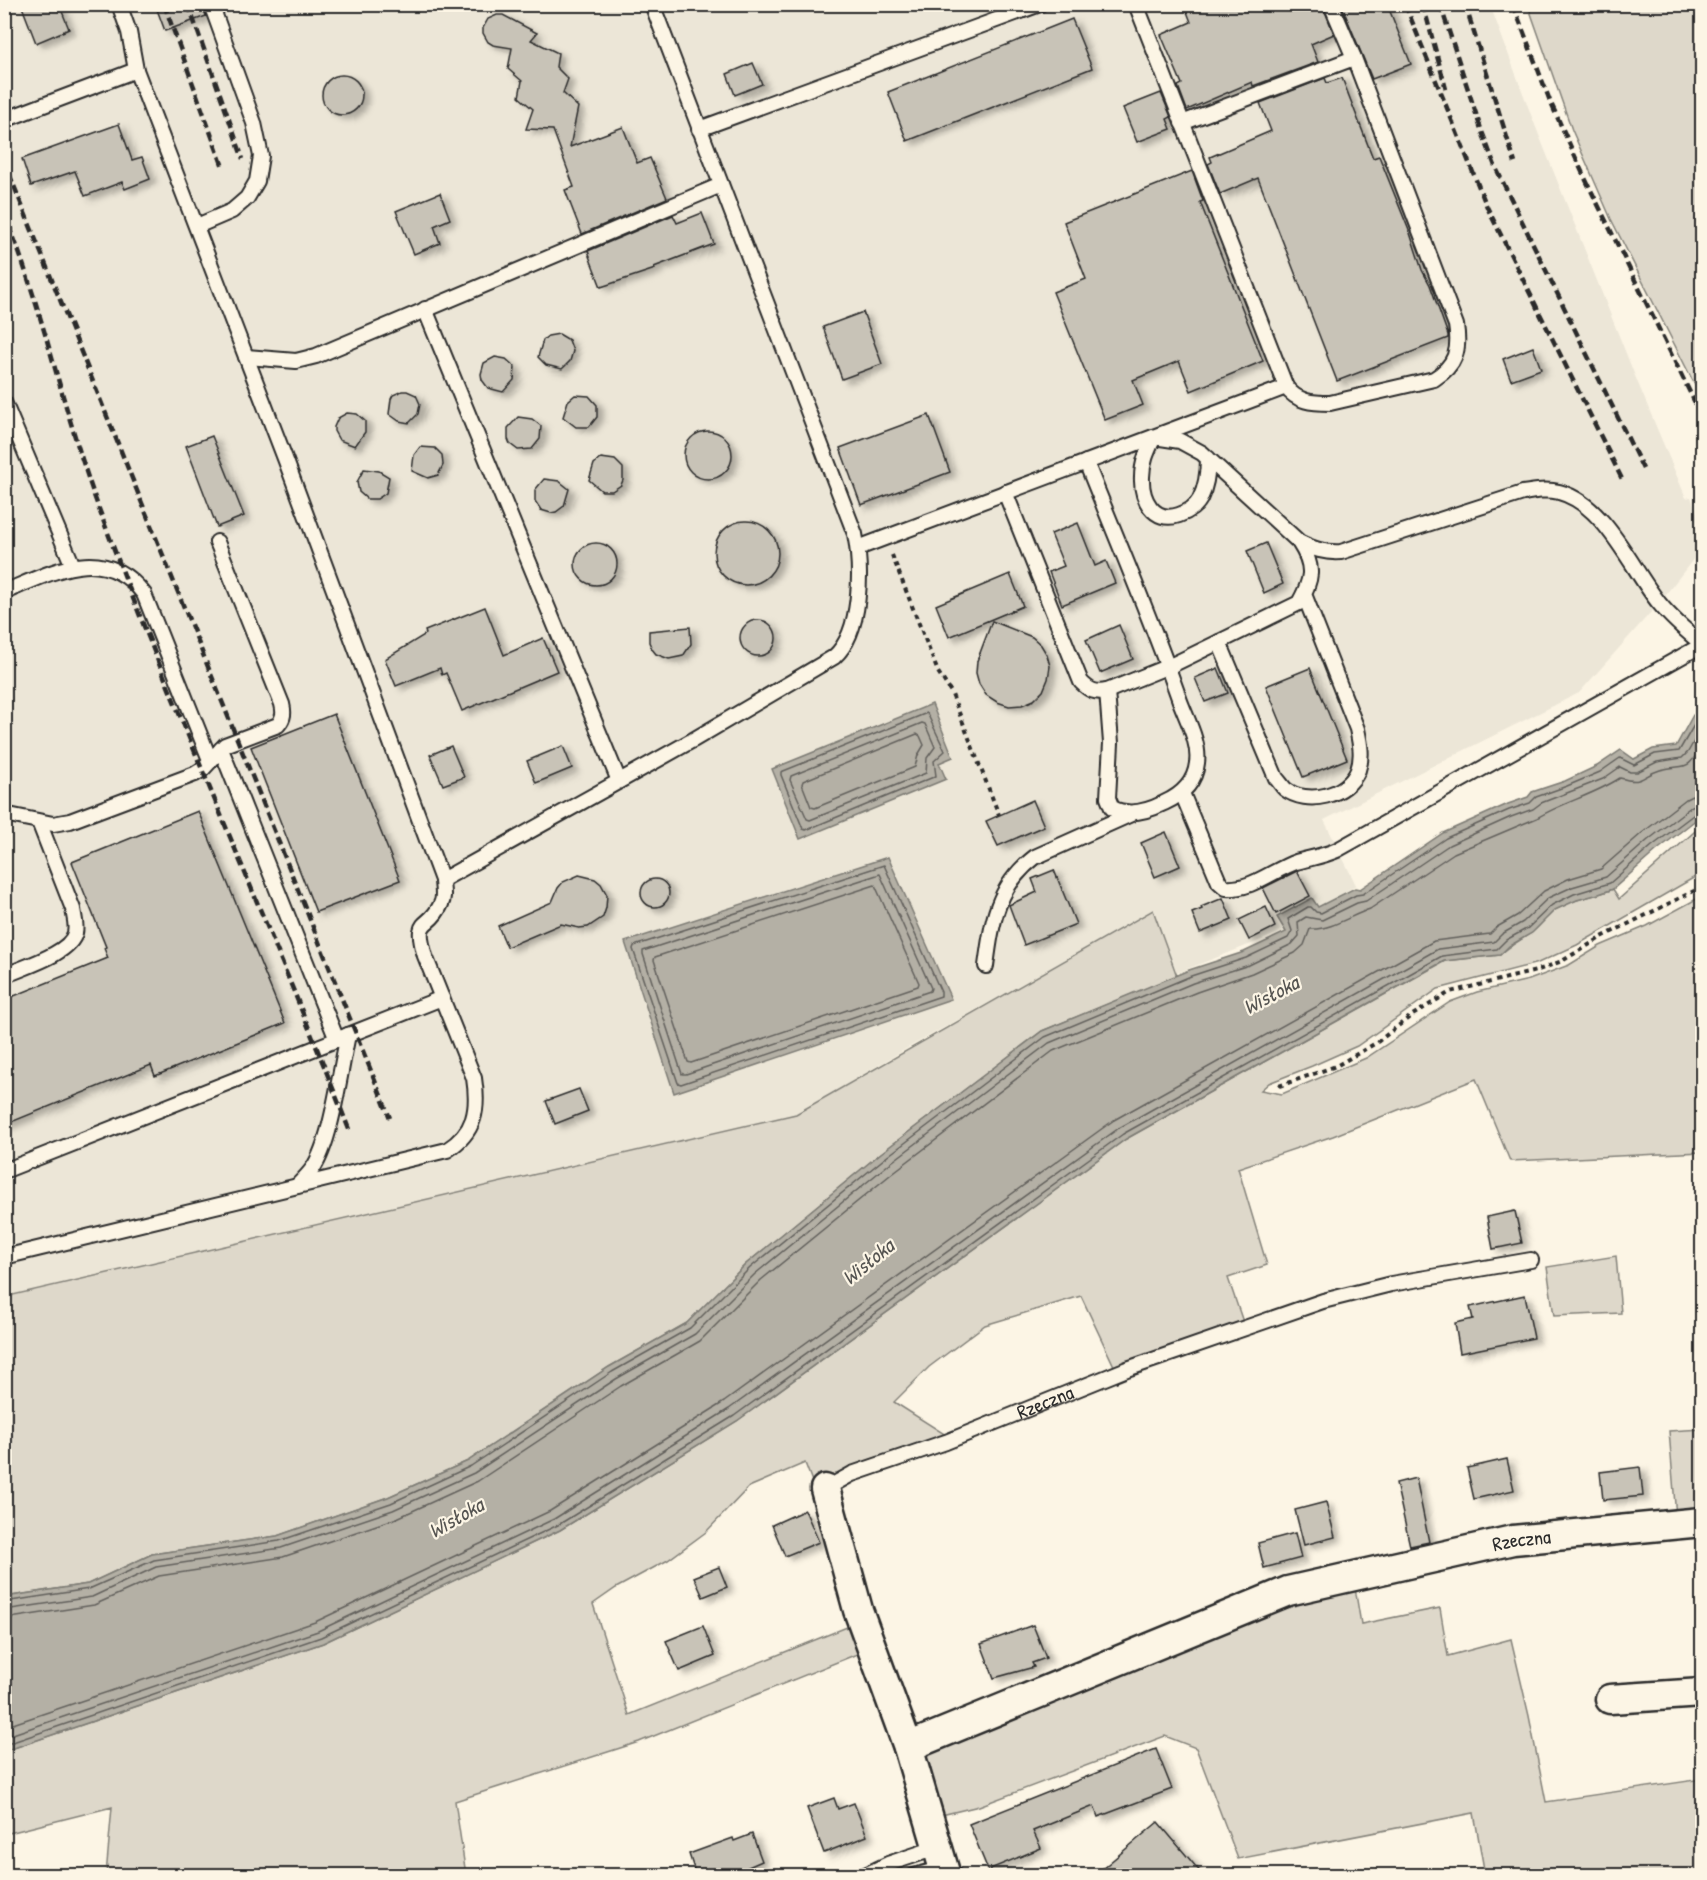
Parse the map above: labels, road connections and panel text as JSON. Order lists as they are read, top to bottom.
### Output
{
  "streets": {
    "street": ["Rzeczna"]
  },
  "water": ["Wisłoka"]
}
